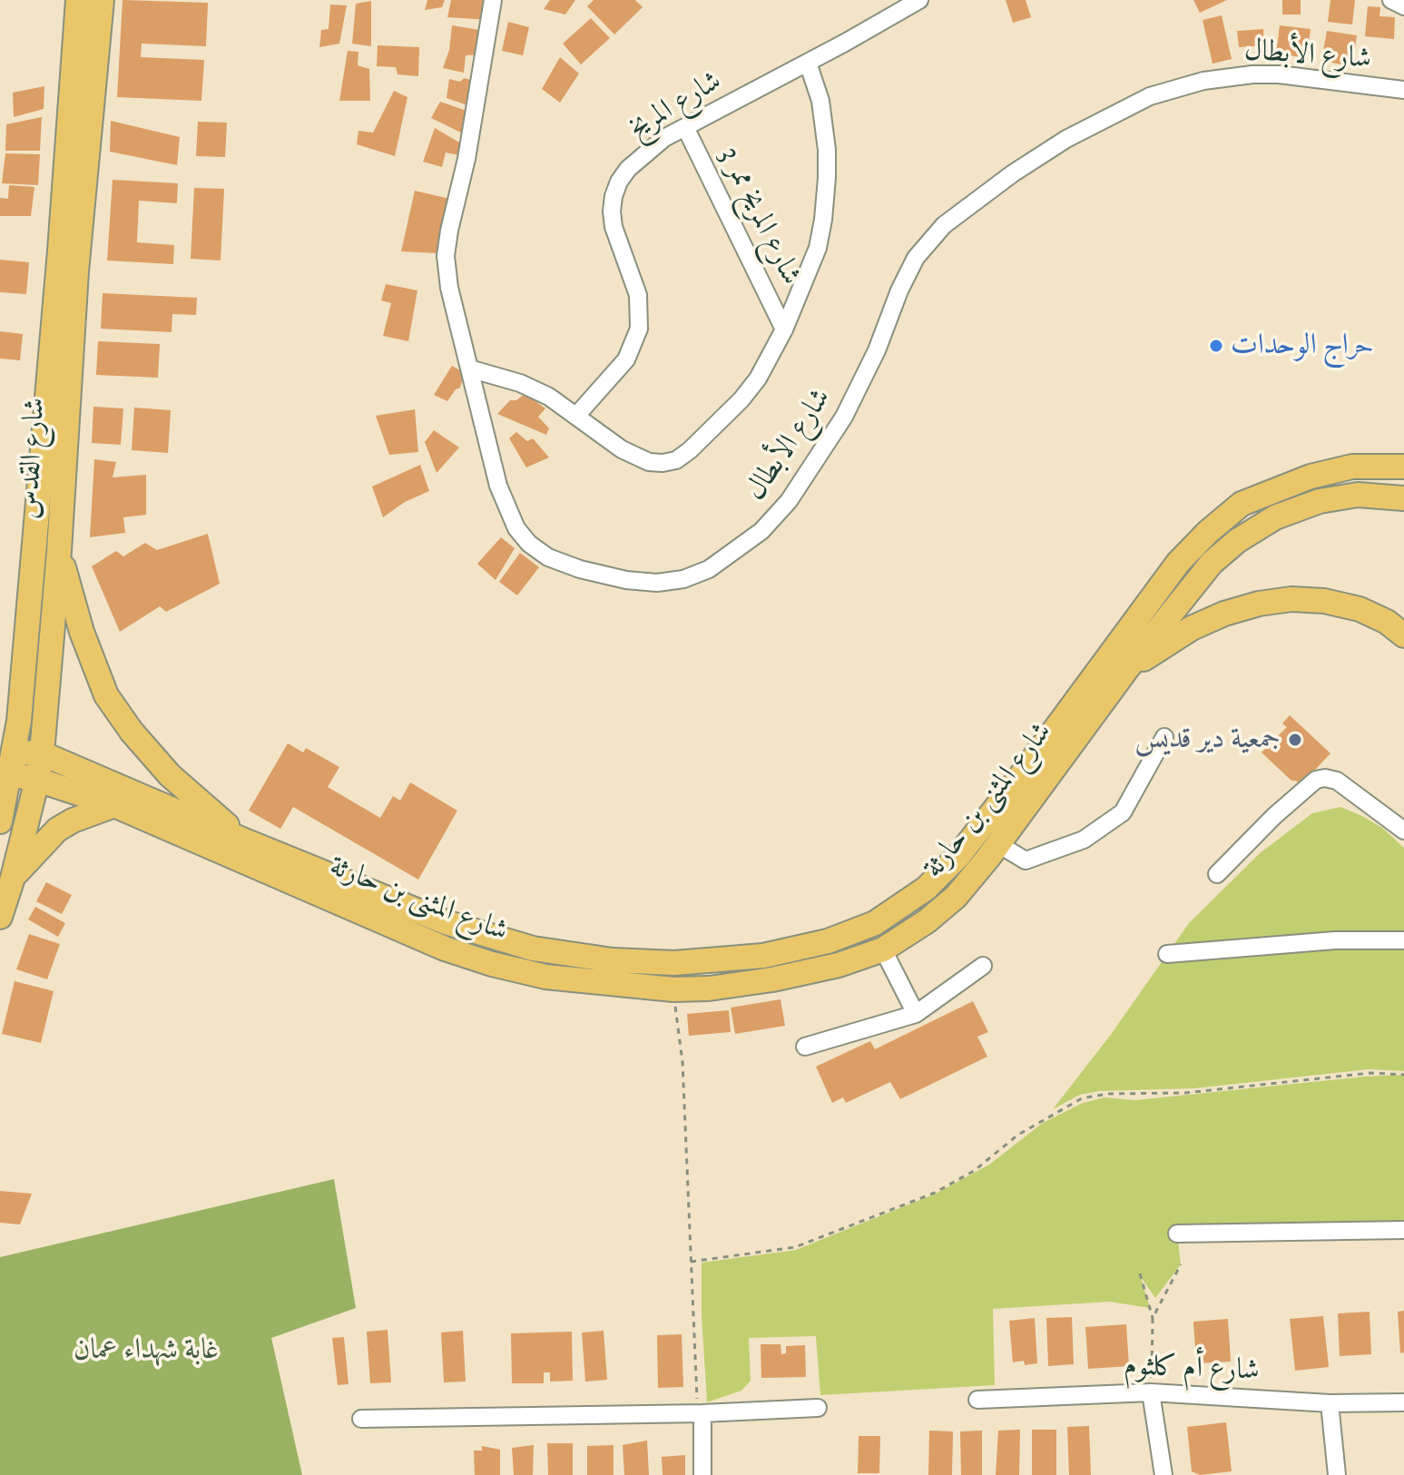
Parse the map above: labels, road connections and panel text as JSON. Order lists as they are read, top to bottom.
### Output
{
  "streets": {
    "highway": ["شارع القدس", "شارع المثنى بن حارثة"],
    "street": [
      "شارع الأبطال",
      "شارع المريخ",
      "شارع المريخ ممر 3",
      "شارع أم كلثوم"
    ]
  },
  "crossings": [
    ["شارع المريخ", "شارع المريخ ممر 3"],
    ["شارع القدس", "شارع المثنى بن حارثة"]
  ],
  "parks": ["غابة شهداء عمان"],
  "places": ["حراج الوحدات", "جمعية دير قديس"]
}
